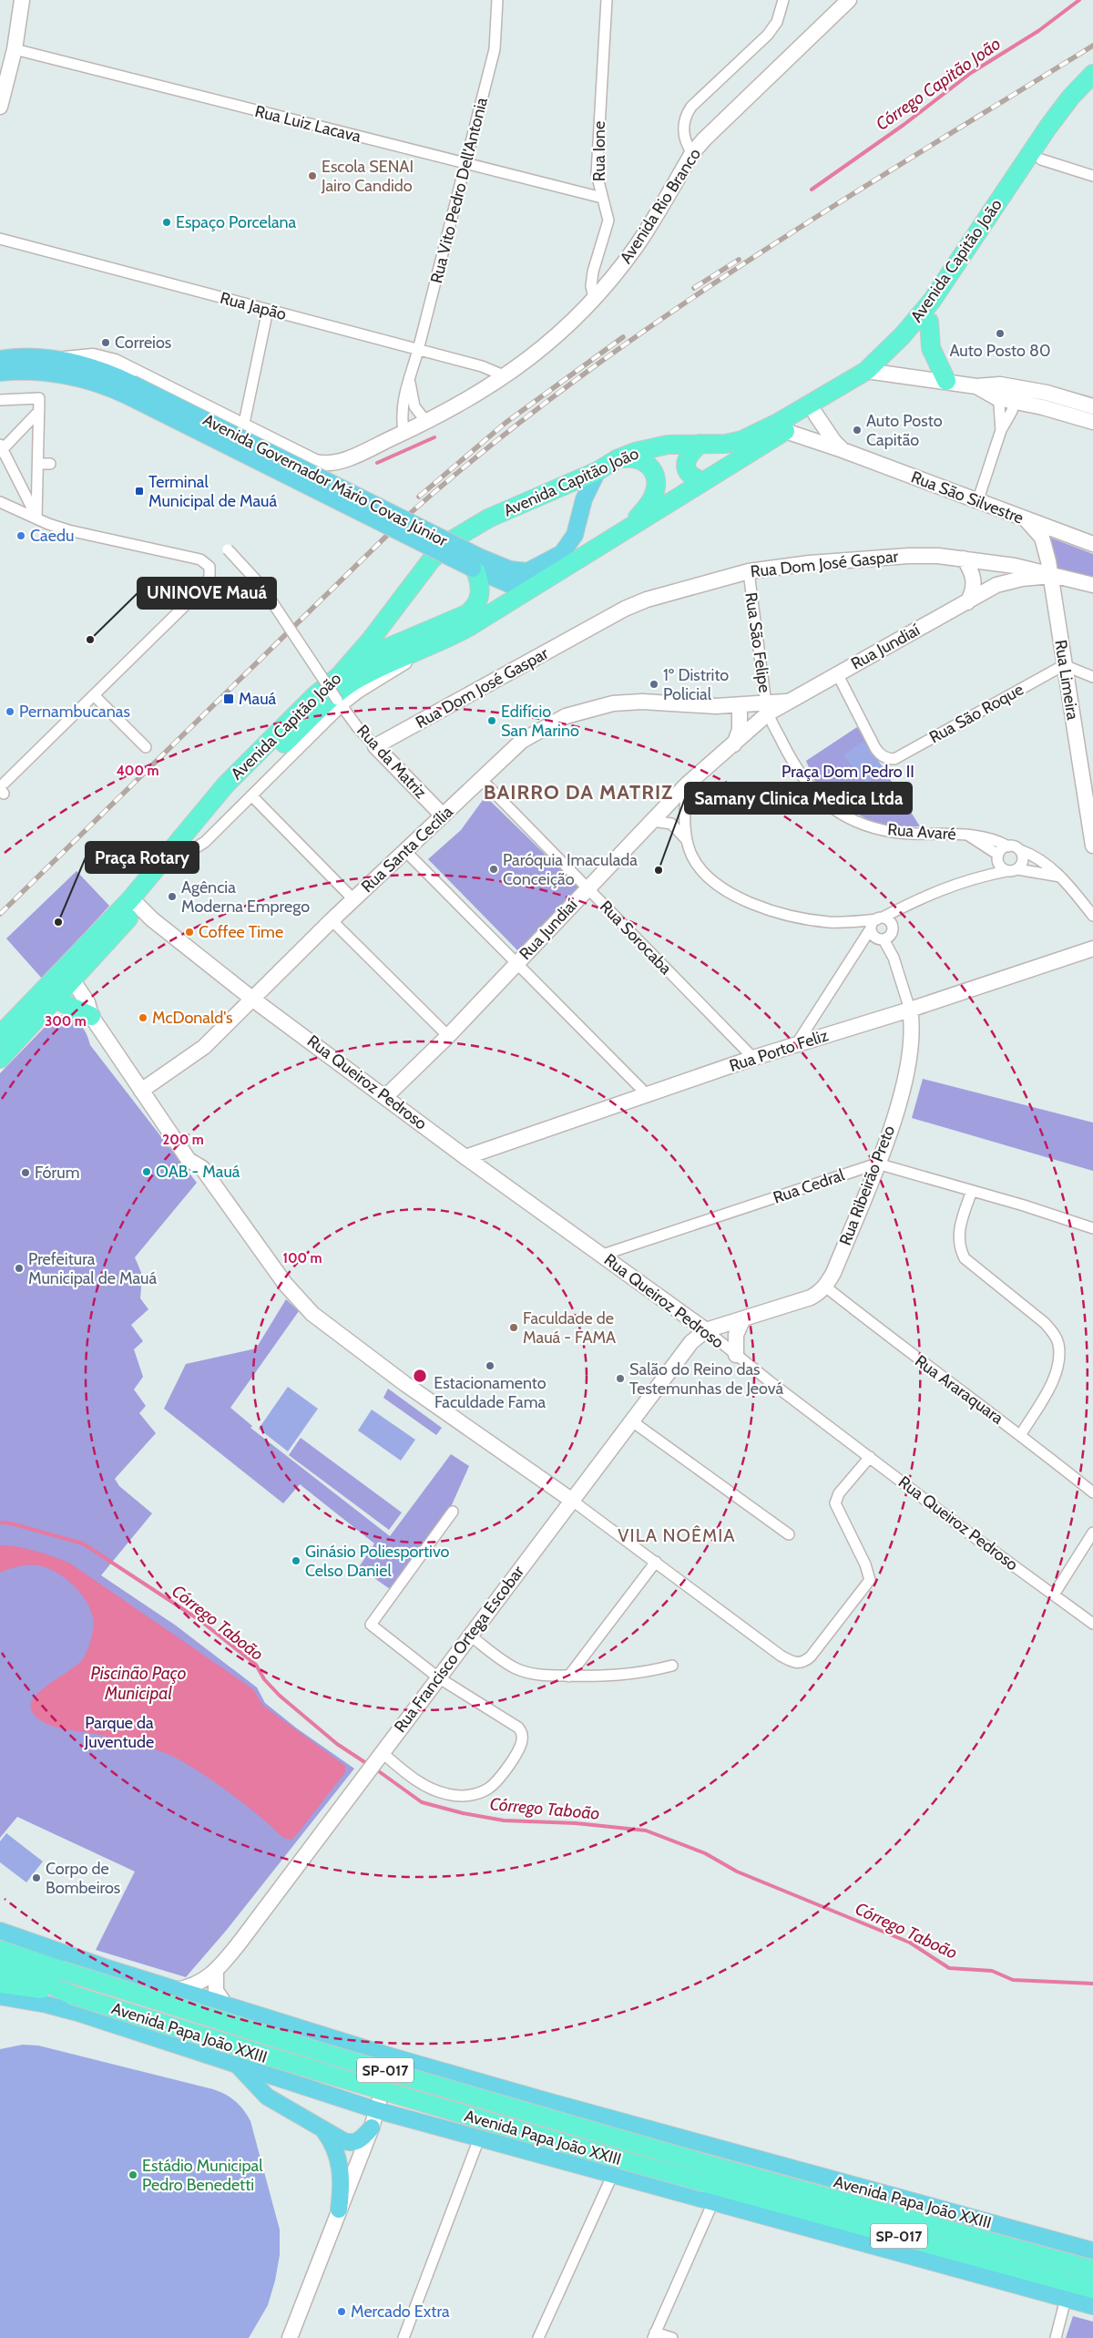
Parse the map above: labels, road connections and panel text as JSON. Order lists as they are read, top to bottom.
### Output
{
  "streets": {
    "highway": ["Avenida Capitão João", "Avenida Papa João XXIII", "SP-017"],
    "main road": ["Avenida Governador Mário Covas Júnior"],
    "street": [
      "Rua Luiz Lacava",
      "Rua Ione",
      "Rua Vito Pedro Dell'Antonia",
      "Avenida Rio Branco",
      "Rua Japão",
      "Rua São Silvestre",
      "Rua Dom José Gaspar",
      "Rua São Felipe",
      "Rua Jundiaí",
      "Rua Limeira",
      "Rua São Roque",
      "Rua da Matriz",
      "Rua Avaré",
      "Rua Santa Cecília",
      "Rua Sorocaba",
      "Rua Porto Feliz",
      "Rua Queiroz Pedroso",
      "Rua Ribeirão Preto",
      "Rua Cedral",
      "Rua Araraquara",
      "Rua Francisco Ortega Escobar"
    ]
  },
  "crossings": [
    ["Rua Luiz Lacava", "Rua Ione"],
    ["Rua Luiz Lacava", "Rua Vito Pedro Dell'Antonia"],
    ["Rua Ione", "Avenida Rio Branco"],
    ["Rua Vito Pedro Dell'Antonia", "Avenida Rio Branco"],
    ["Rua Vito Pedro Dell'Antonia", "Rua Japão"],
    ["Avenida Rio Branco", "Rua Japão"],
    ["Avenida Capitão João", "Avenida Governador Mário Covas Júnior"],
    ["Avenida Capitão João", "Rua São Silvestre"],
    ["Avenida Capitão João", "Rua Queiroz Pedroso"],
    ["Rua São Silvestre", "Rua Limeira"],
    ["Rua Dom José Gaspar", "Rua São Felipe"],
    ["Rua Dom José Gaspar", "Rua Jundiaí"],
    ["Rua Dom José Gaspar", "Rua Limeira"],
    ["Rua Dom José Gaspar", "Rua da Matriz"],
    ["Rua São Felipe", "Rua Jundiaí"],
    ["Rua São Felipe", "Rua Avaré"],
    ["Rua São Felipe", "Rua Santa Cecília"],
    ["Rua Jundiaí", "Rua Limeira"],
    ["Rua Jundiaí", "Rua São Roque"],
    ["Rua Jundiaí", "Rua Avaré"],
    ["Rua Jundiaí", "Rua Santa Cecília"],
    ["Rua Jundiaí", "Rua Sorocaba"],
    ["Rua Jundiaí", "Rua Queiroz Pedroso"],
    ["Rua Limeira", "Rua São Roque"],
    ["Rua da Matriz", "Rua Santa Cecília"],
    ["Rua Avaré", "Rua Santa Cecília"],
    ["Rua Santa Cecília", "Rua Sorocaba"],
    ["Rua Santa Cecília", "Rua Queiroz Pedroso"],
    ["Rua Sorocaba", "Rua Porto Feliz"],
    ["Rua Porto Feliz", "Rua Queiroz Pedroso"],
    ["Rua Porto Feliz", "Rua Ribeirão Preto"],
    ["Rua Queiroz Pedroso", "Rua Ribeirão Preto"],
    ["Rua Queiroz Pedroso", "Rua Cedral"],
    ["Rua Queiroz Pedroso", "Rua Francisco Ortega Escobar"],
    ["Rua Ribeirão Preto", "Rua Cedral"],
    ["Rua Ribeirão Preto", "Rua Araraquara"],
    ["Rua Ribeirão Preto", "Rua Francisco Ortega Escobar"],
    ["Rua Francisco Ortega Escobar", "Avenida Papa João XXIII"]
  ],
  "districts": ["BAIRRO DA MATRIZ", "VILA NOÊMIA"],
  "water": ["Córrego Capitão João", "Córrego Taboão", "Piscinão Paço Municipal"],
  "parks": ["Praça Dom Pedro II", "Parque da Juventude"],
  "places": {
    "other": [
      "Escola SENAI Jairo Candido",
      "Espaço Porcelana",
      "Auto Posto 80",
      "Correios",
      "Auto Posto Capitão",
      "Caedu",
      "UNINOVE Mauá",
      "1º Distrito Policial",
      "Pernambucanas",
      "Edifício San Marino",
      "Paróquia Imaculada Conceição",
      "Samany Clinica Medica Ltda",
      "Agência Moderna Emprego",
      "Praça Rotary",
      "Coffee Time",
      "McDonald's",
      "OAB - Mauá",
      "Fórum",
      "Prefeitura Municipal de Mauá",
      "Faculdade de Mauá - FAMA",
      "Estacionamento Faculdade Fama",
      "Salão do Reino das Testemunhas de Jeová",
      "Ginásio Poliesportivo Celso Daniel",
      "Corpo de Bombeiros",
      "Estádio Municipal Pedro Benedetti",
      "Mercado Extra"
    ],
    "transit": ["Terminal Municipal de Mauá", "Mauá"]
  },
  "rings": [
    "400 m",
    "300 m",
    "200 m",
    "100 m"
  ]
}
